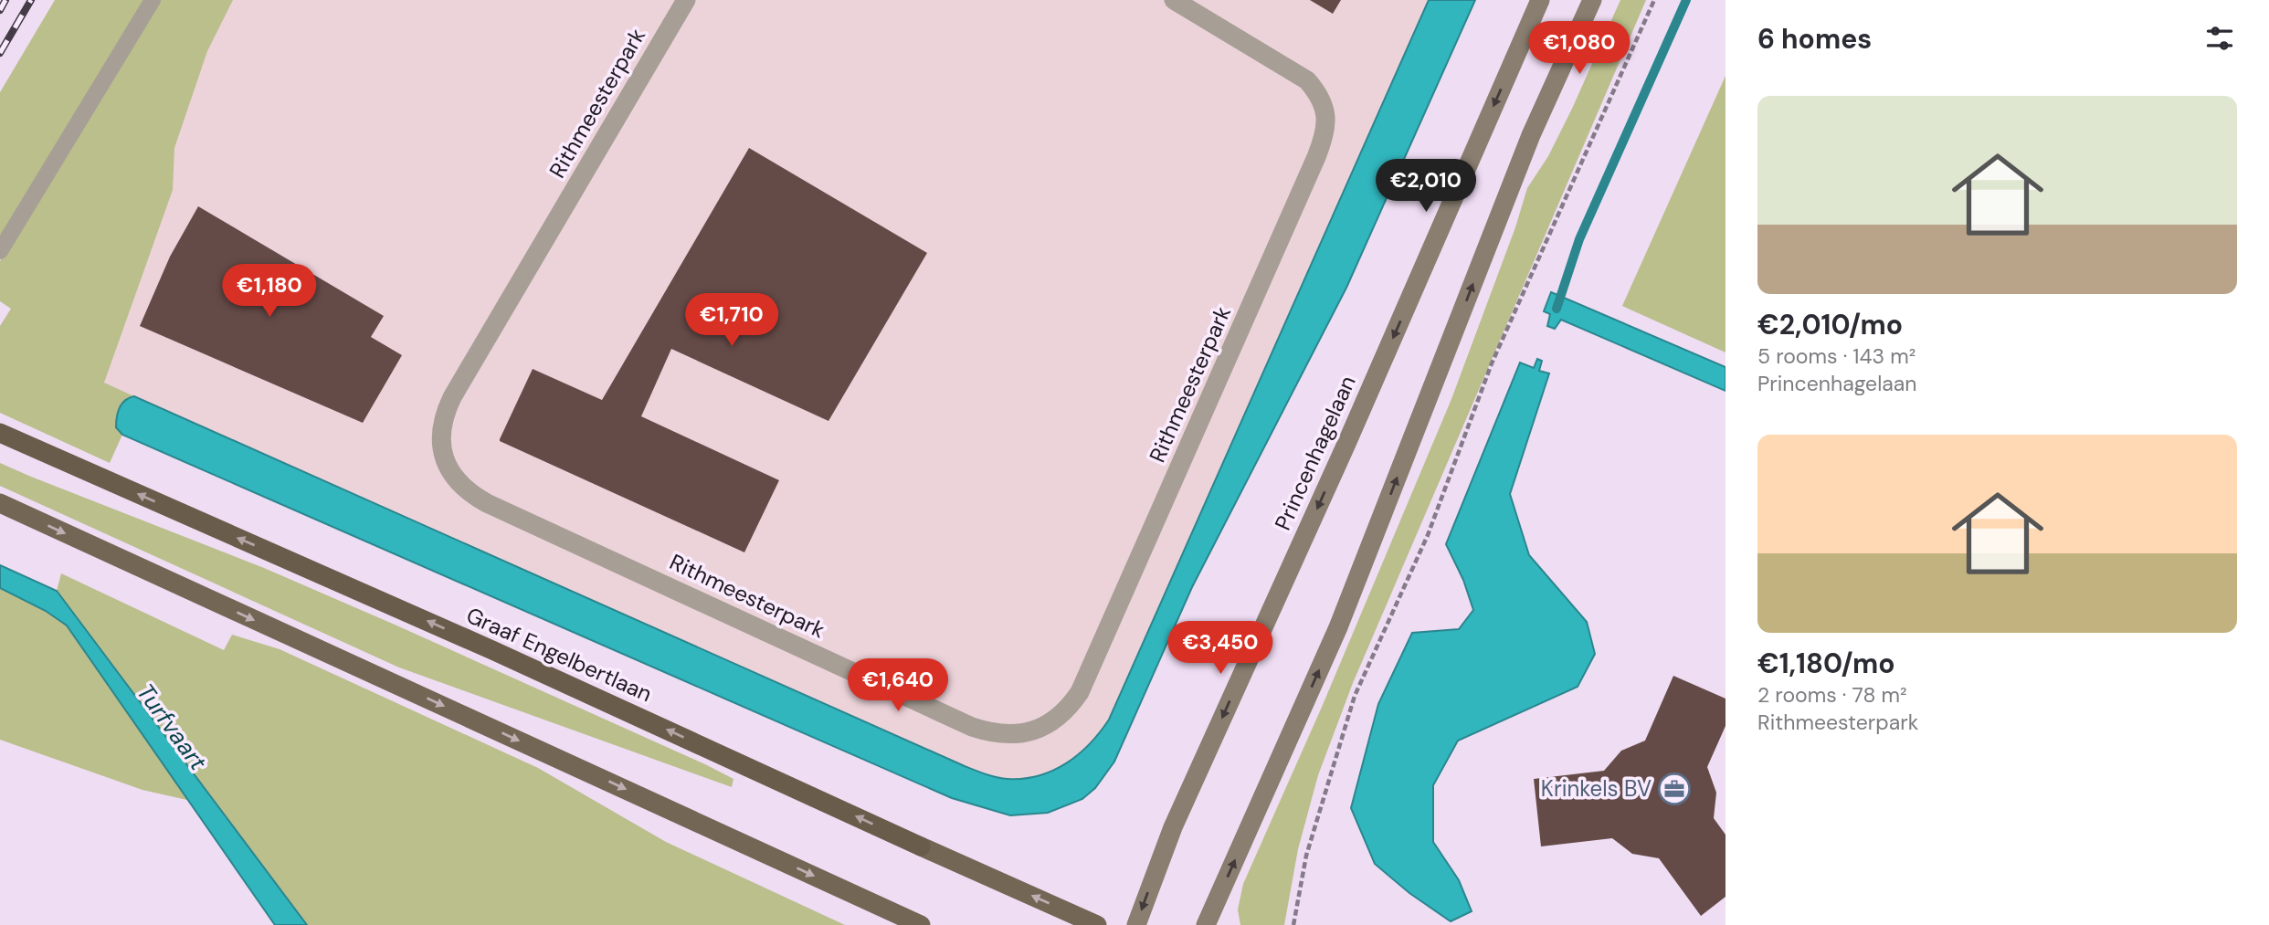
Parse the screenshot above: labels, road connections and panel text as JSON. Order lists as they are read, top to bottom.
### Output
{
  "streets": {
    "highway": ["Graaf Engelbertlaan"],
    "main road": ["Princenhagelaan"],
    "street": ["Rithmeesterpark"]
  },
  "one_way": ["Graaf Engelbertlaan"],
  "water": ["Turfvaart"],
  "places": {
    "office": ["Krinkels BV"]
  },
  "page": {
    "heading": "6 homes",
    "price": [
      "€1,080",
      "€2,010",
      "€1,180",
      "€1,710",
      "€3,450",
      "€1,640"
    ],
    "list": [
      {
        "name": "€2,010/mo",
        "note": "5 rooms · 143 m² · Princenhagelaan"
      },
      {
        "name": "€1,180/mo",
        "note": "2 rooms · 78 m² · Rithmeesterpark"
      }
    ]
  }
}
